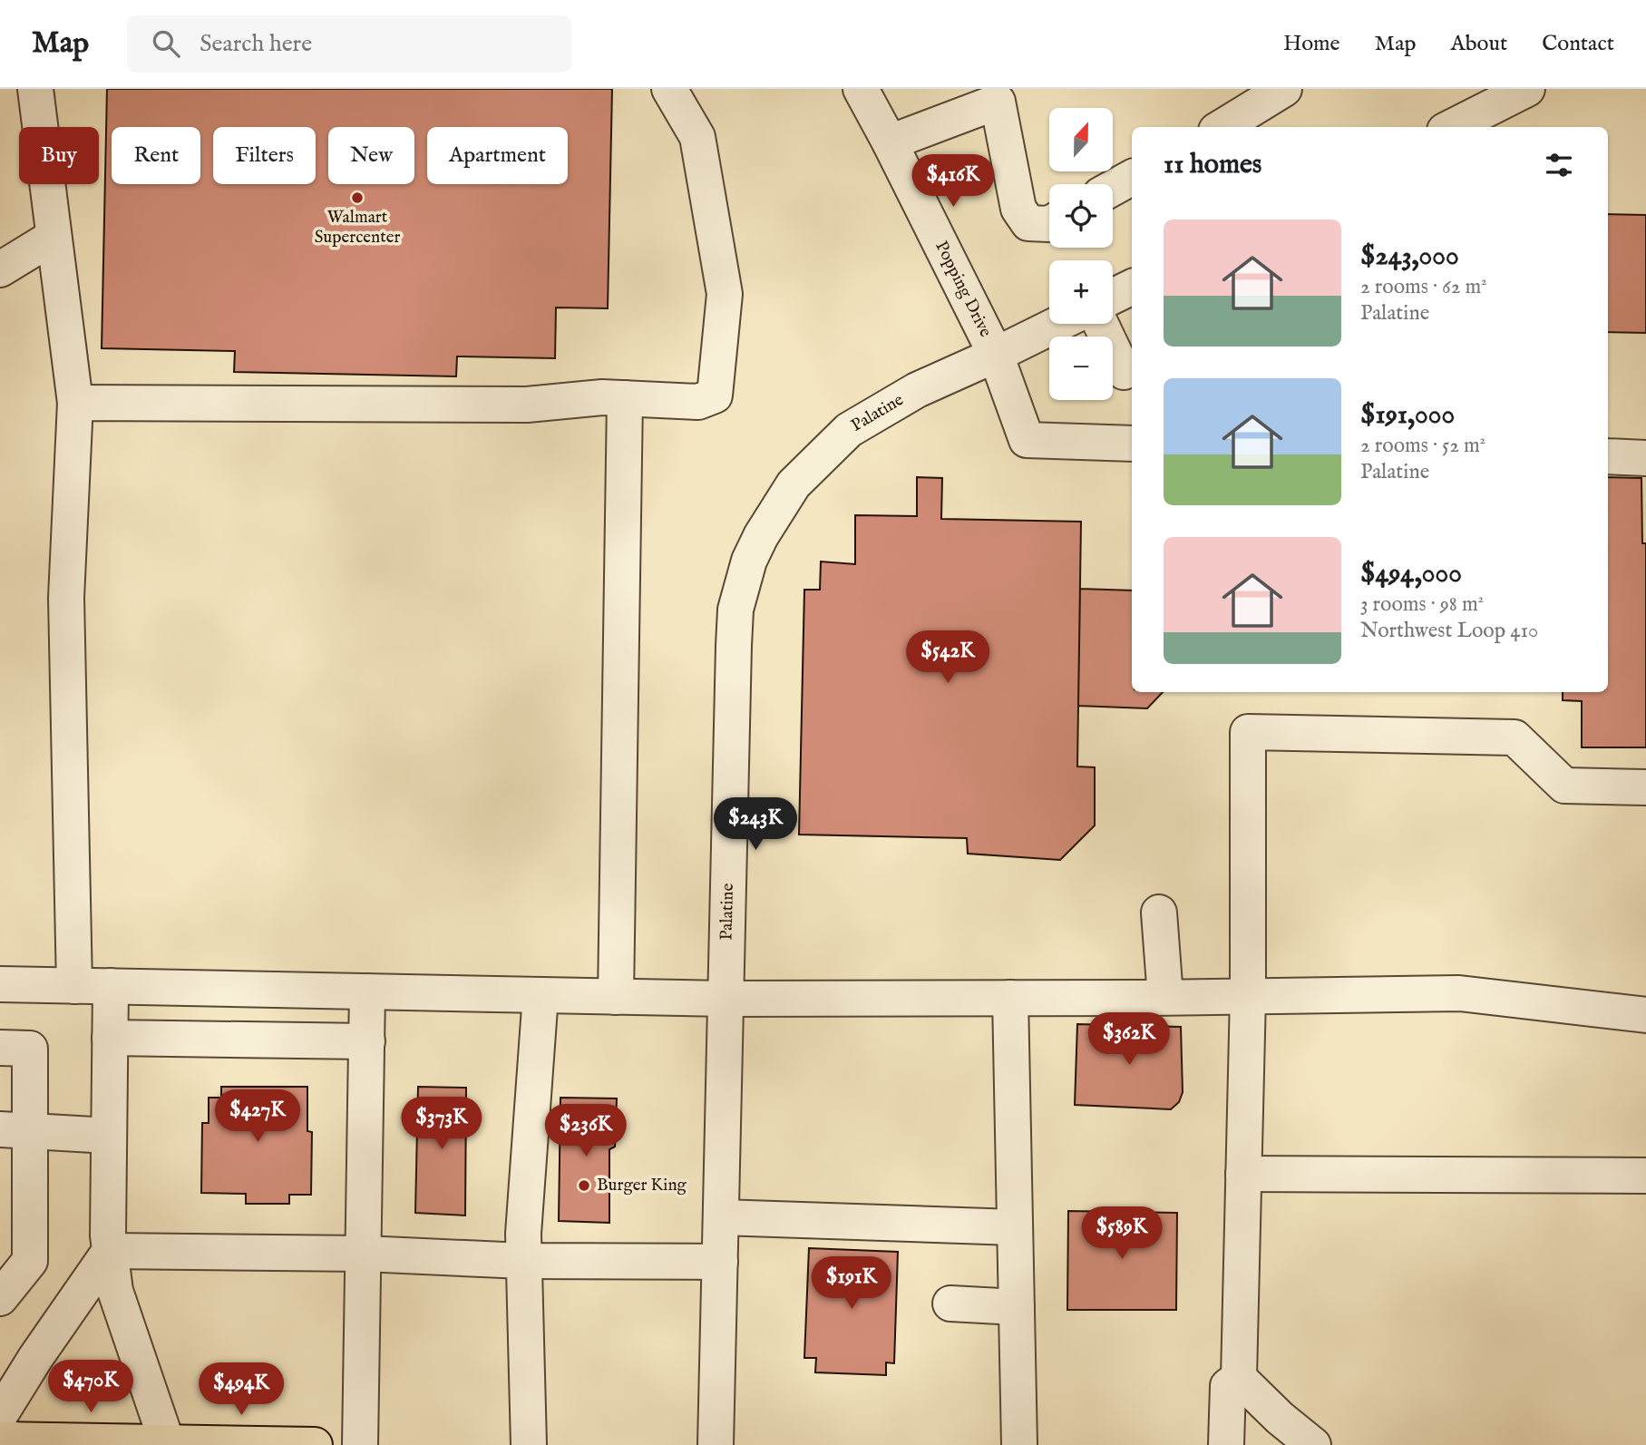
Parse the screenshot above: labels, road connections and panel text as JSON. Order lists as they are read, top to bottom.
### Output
{
  "streets": {
    "street": ["Popping Drive", "Palatine"]
  },
  "crossings": [
    ["Popping Drive", "Palatine"]
  ],
  "places": ["Walmart Supercenter", "Burger King"],
  "north": "top",
  "page": {
    "header": "Map",
    "search": "Search here",
    "nav": [
      "Home",
      "Map",
      "About",
      "Contact"
    ],
    "map_buttons": ["+", "−"],
    "chip": [
      "Buy",
      "Rent",
      "Filters",
      "New",
      "Apartment"
    ],
    "heading": "11 homes",
    "price": [
      "$416K",
      "$542K",
      "$243K",
      "$362K",
      "$427K",
      "$373K",
      "$236K",
      "$589K",
      "$191K",
      "$470K",
      "$494K"
    ],
    "list": [
      {
        "name": "$243,000",
        "note": "2 rooms · 62 m² · Palatine"
      },
      {
        "name": "$191,000",
        "note": "2 rooms · 52 m² · Palatine"
      },
      {
        "name": "$494,000",
        "note": "3 rooms · 98 m² · Northwest Loop 410"
      }
    ]
  }
}
